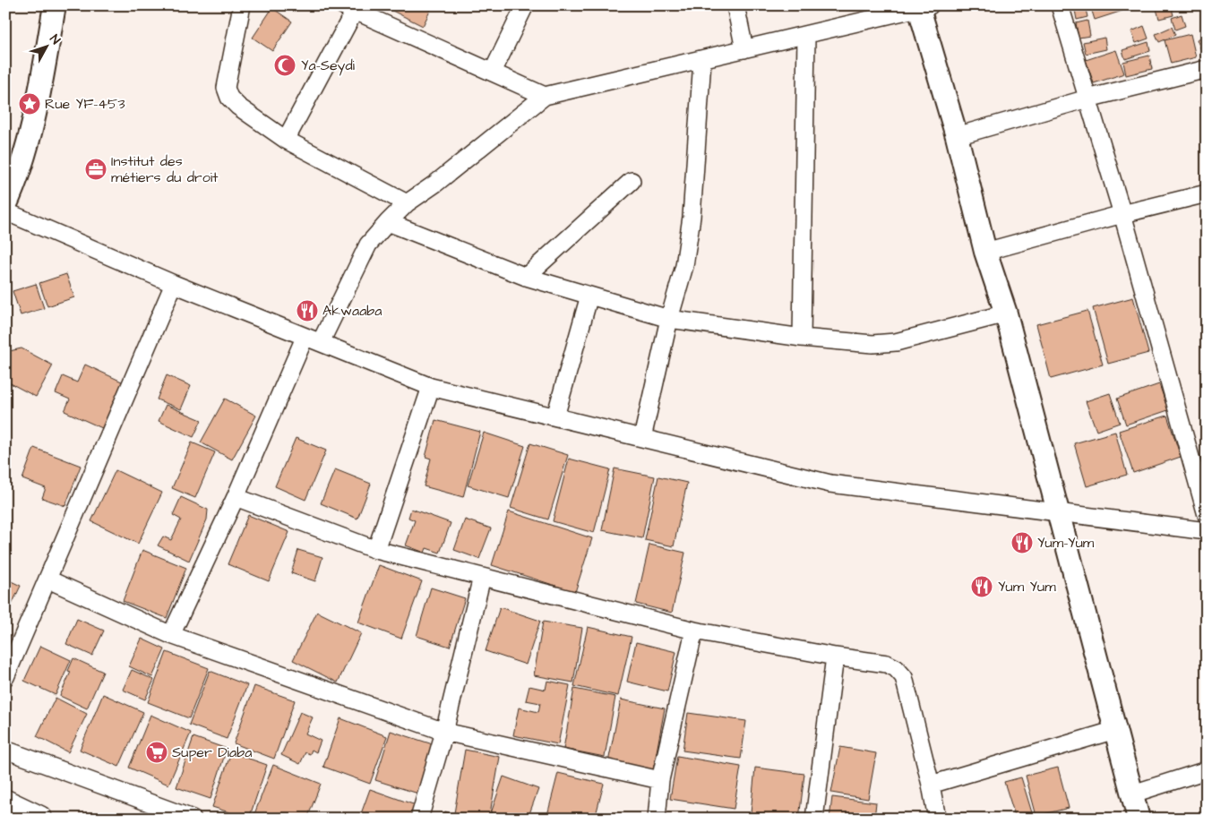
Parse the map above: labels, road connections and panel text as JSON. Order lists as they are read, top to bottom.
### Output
{
  "places": {
    "mosque": ["Ya-Seydi"],
    "place": ["Rue YF-453"],
    "office": ["Institut des métiers du droit"],
    "restaurant": ["Akwaaba", "Yum-Yum", "Yum Yum"],
    "supermarket": ["Super Diaba"]
  },
  "north": "top right"
}
